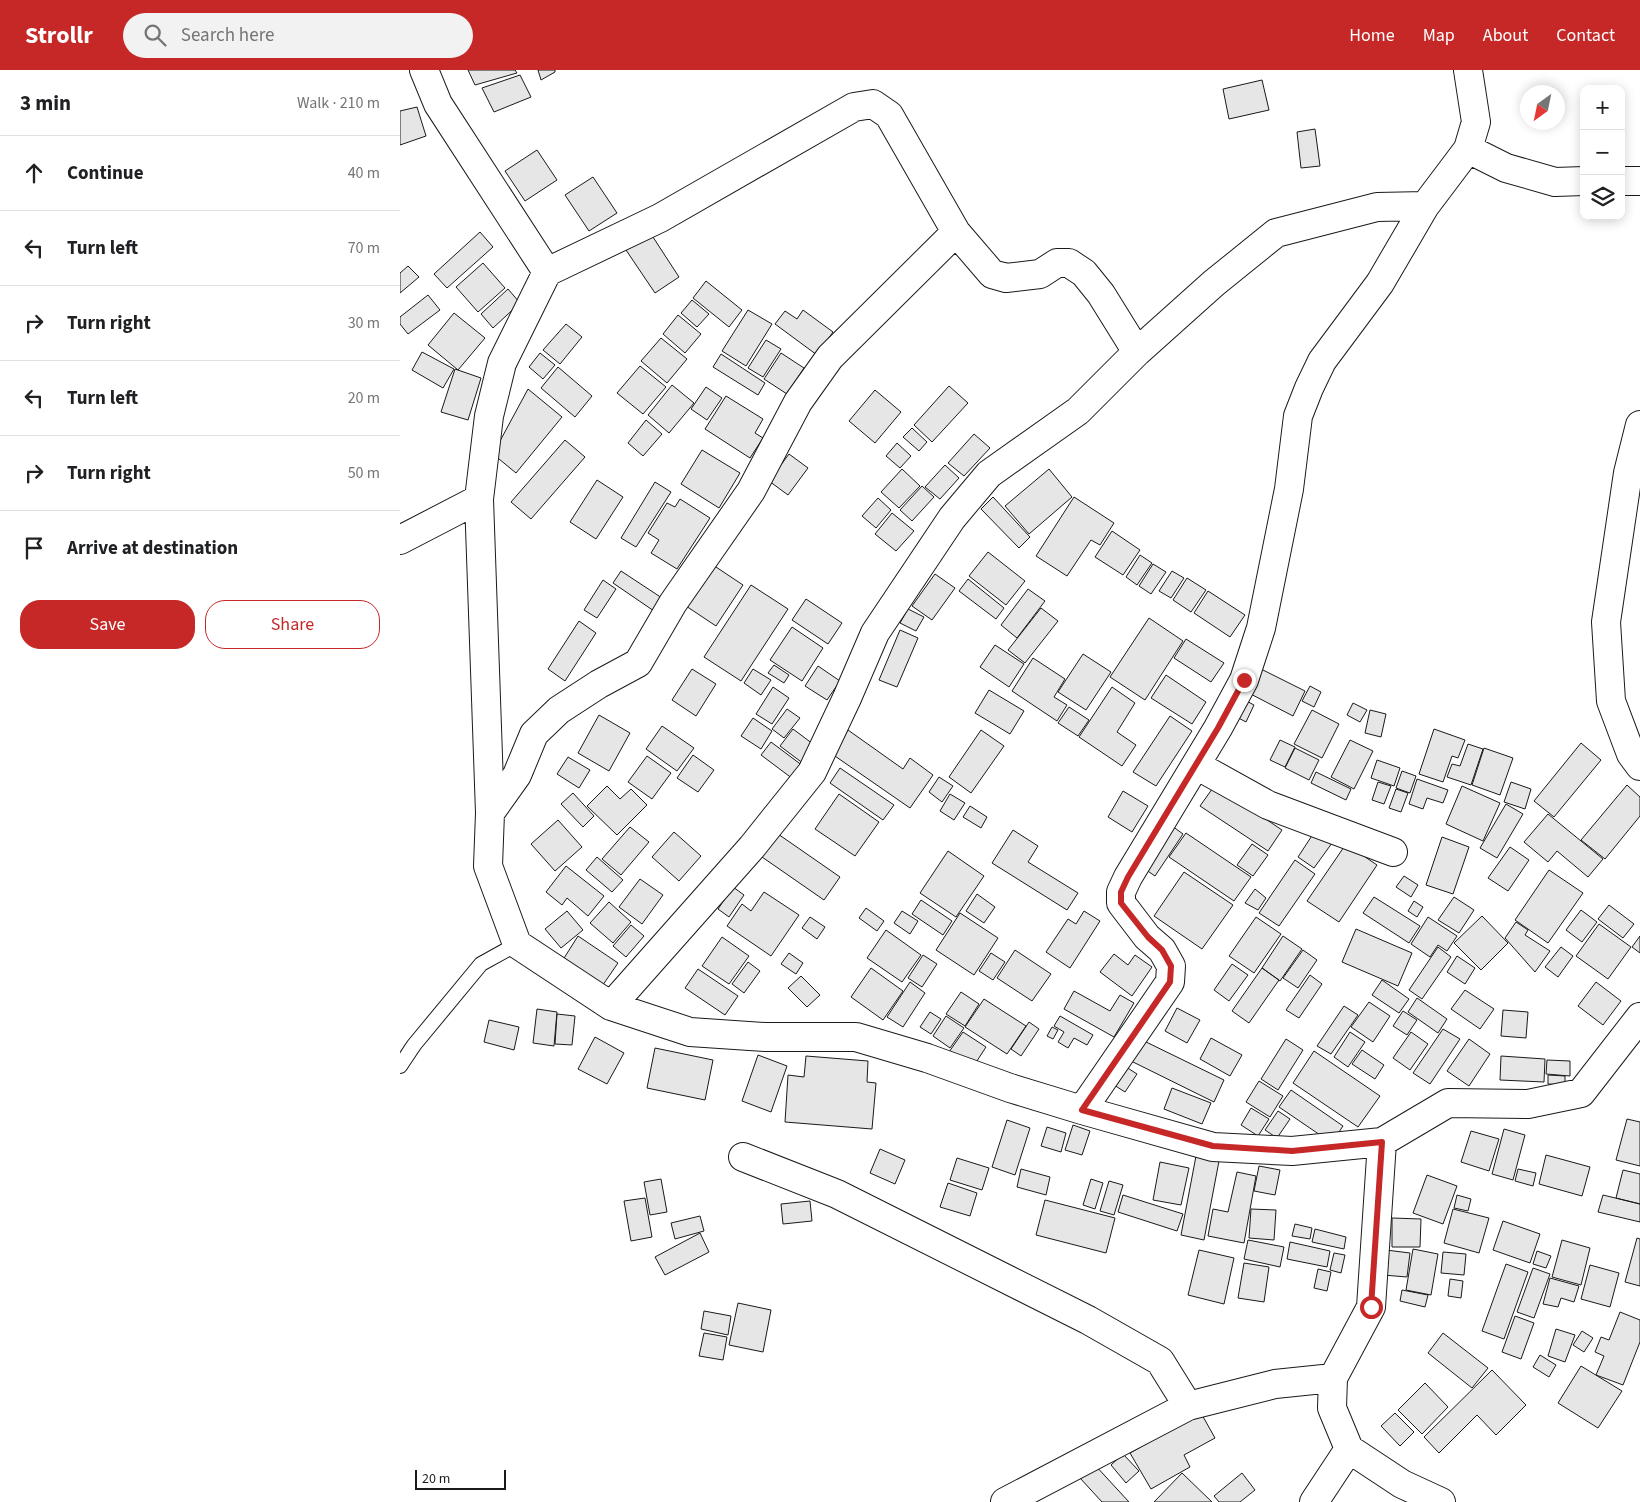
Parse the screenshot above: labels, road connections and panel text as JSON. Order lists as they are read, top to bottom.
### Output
{
  "scale_bar": "20 m",
  "north": "bottom left",
  "page": {
    "header": "Strollr",
    "search": "Search here",
    "nav": [
      "Home",
      "Map",
      "About",
      "Contact"
    ],
    "heading": ["3 min", "Walk · 210 m"],
    "map_buttons": ["+", "−"],
    "list": [
      ["Continue", "40 m"],
      ["Turn left", "70 m"],
      ["Turn right", "30 m"],
      ["Turn left", "20 m"],
      ["Turn right", "50 m"],
      "Arrive at destination"
    ],
    "buttons": ["Save", "Share"],
    "scale": "20 m"
  }
}
